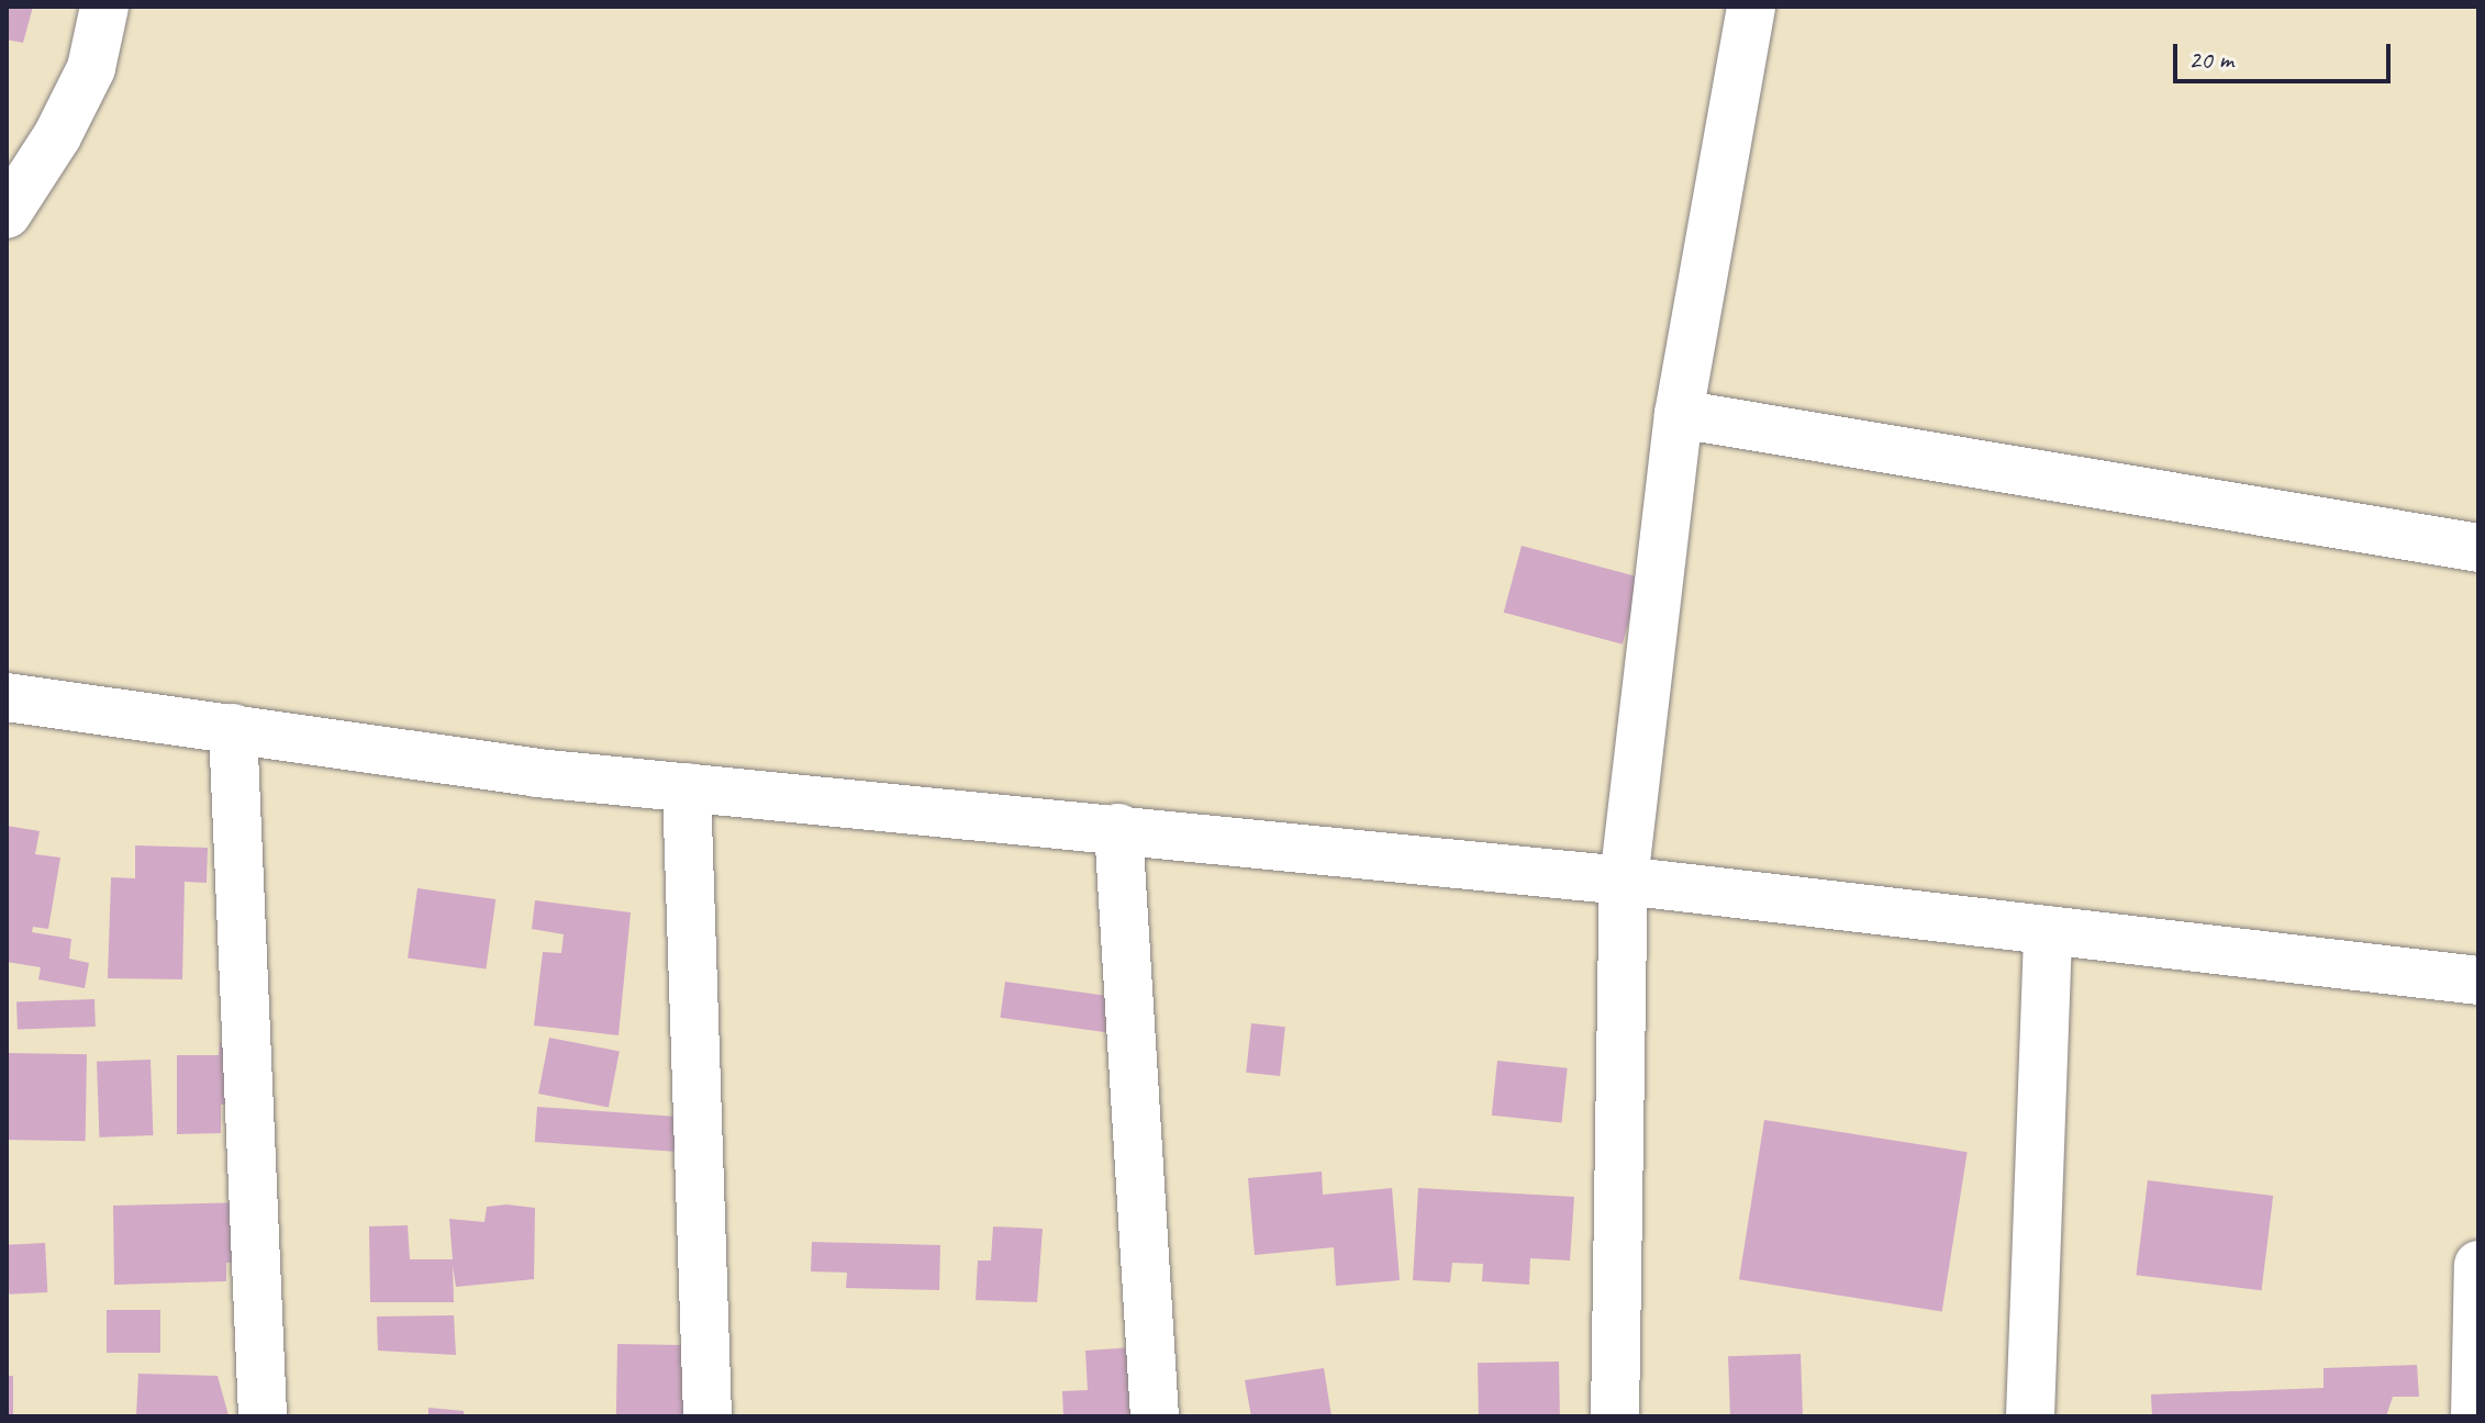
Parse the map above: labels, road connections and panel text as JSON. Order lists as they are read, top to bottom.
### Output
{
  "scale_bar": "20 m"
}
